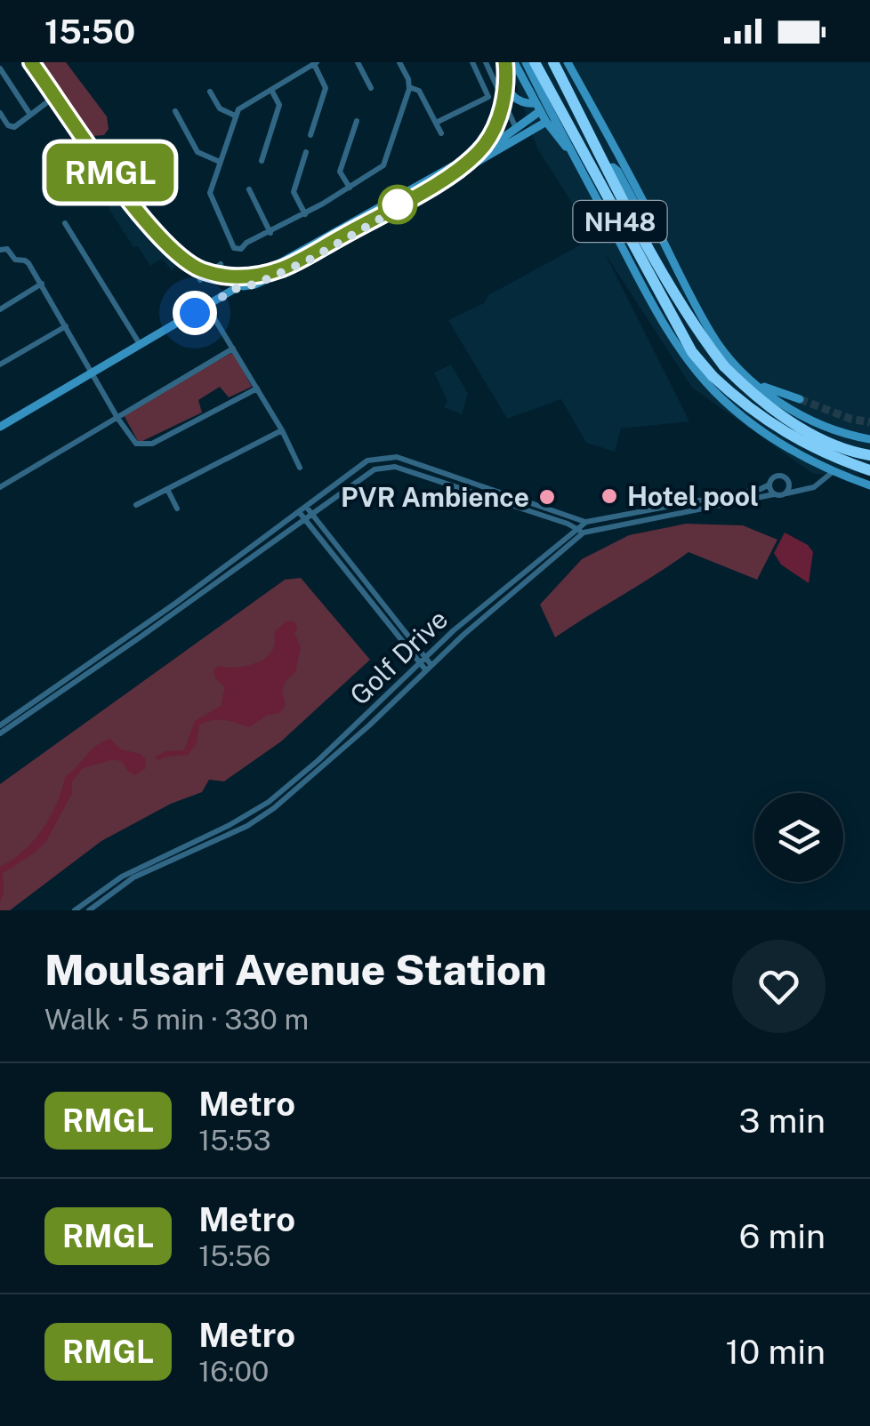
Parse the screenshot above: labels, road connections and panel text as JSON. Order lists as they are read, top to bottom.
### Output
{
  "streets": {
    "highway": ["NH48"],
    "street": ["Golf Drive"]
  },
  "places": ["Hotel pool", "PVR Ambience"],
  "lines": ["metro line RMGL"],
  "page": {
    "status": "15:50",
    "on_map": "RMGL",
    "heading": ["Moulsari Avenue Station", "Walk · 5 min · 330 m"],
    "list": [
      {
        "mark": "RMGL",
        "name": "Metro",
        "note": "15:53",
        "value": "3 min"
      },
      {
        "mark": "RMGL",
        "name": "Metro",
        "note": "15:56",
        "value": "6 min"
      },
      {
        "mark": "RMGL",
        "name": "Metro",
        "note": "16:00",
        "value": "10 min"
      }
    ]
  }
}
